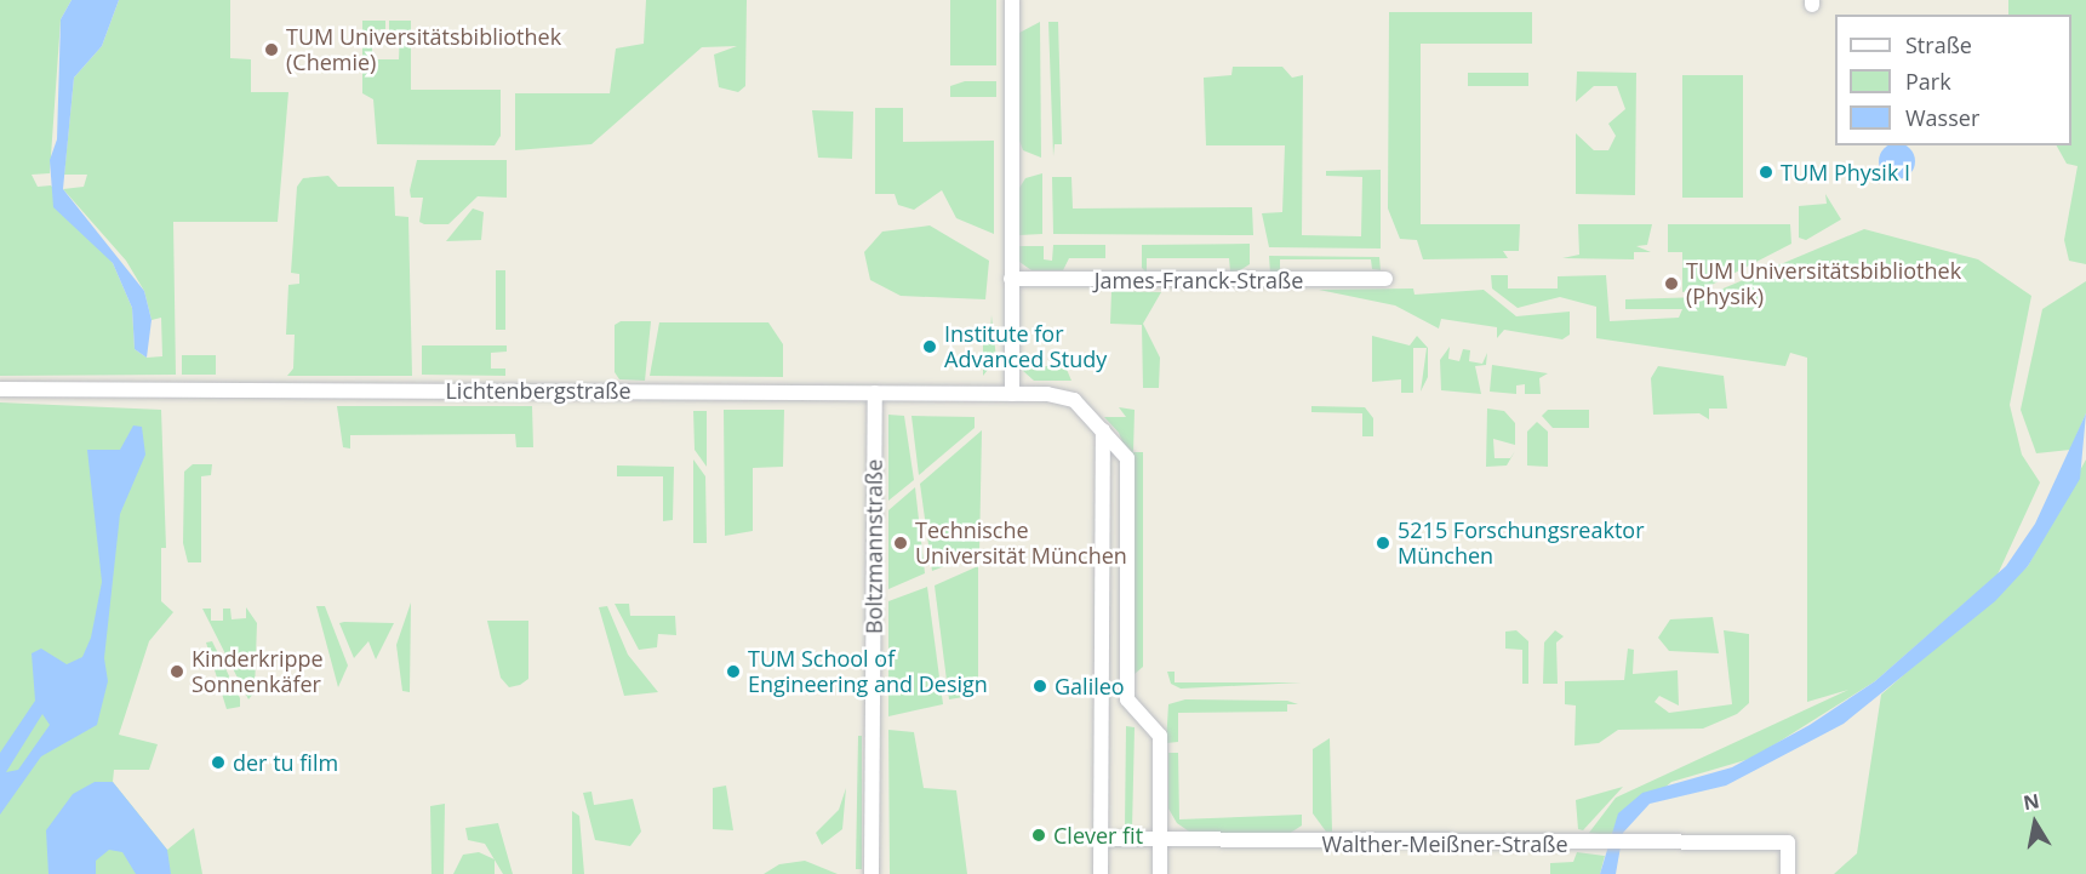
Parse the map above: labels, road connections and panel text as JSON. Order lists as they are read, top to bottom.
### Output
{
  "streets": {
    "street": [
      "James-Franck-Straße",
      "Lichtenbergstraße",
      "Boltzmannstraße",
      "Walther-Meißner-Straße"
    ]
  },
  "crossings": [
    ["Lichtenbergstraße", "Boltzmannstraße"]
  ],
  "places": [
    "TUM Universitätsbibliothek (Chemie)",
    "TUM Physik I",
    "TUM Universitätsbibliothek (Physik)",
    "Institute for Advanced Study",
    "Technische Universität München",
    "5215 Forschungsreaktor München",
    "Kinderkrippe Sonnenkäfer",
    "TUM School of Engineering and Design",
    "Galileo",
    "der tu film",
    "Clever fit"
  ],
  "legend": ["Straße", "Park", "Wasser"],
  "north": "top"
}
